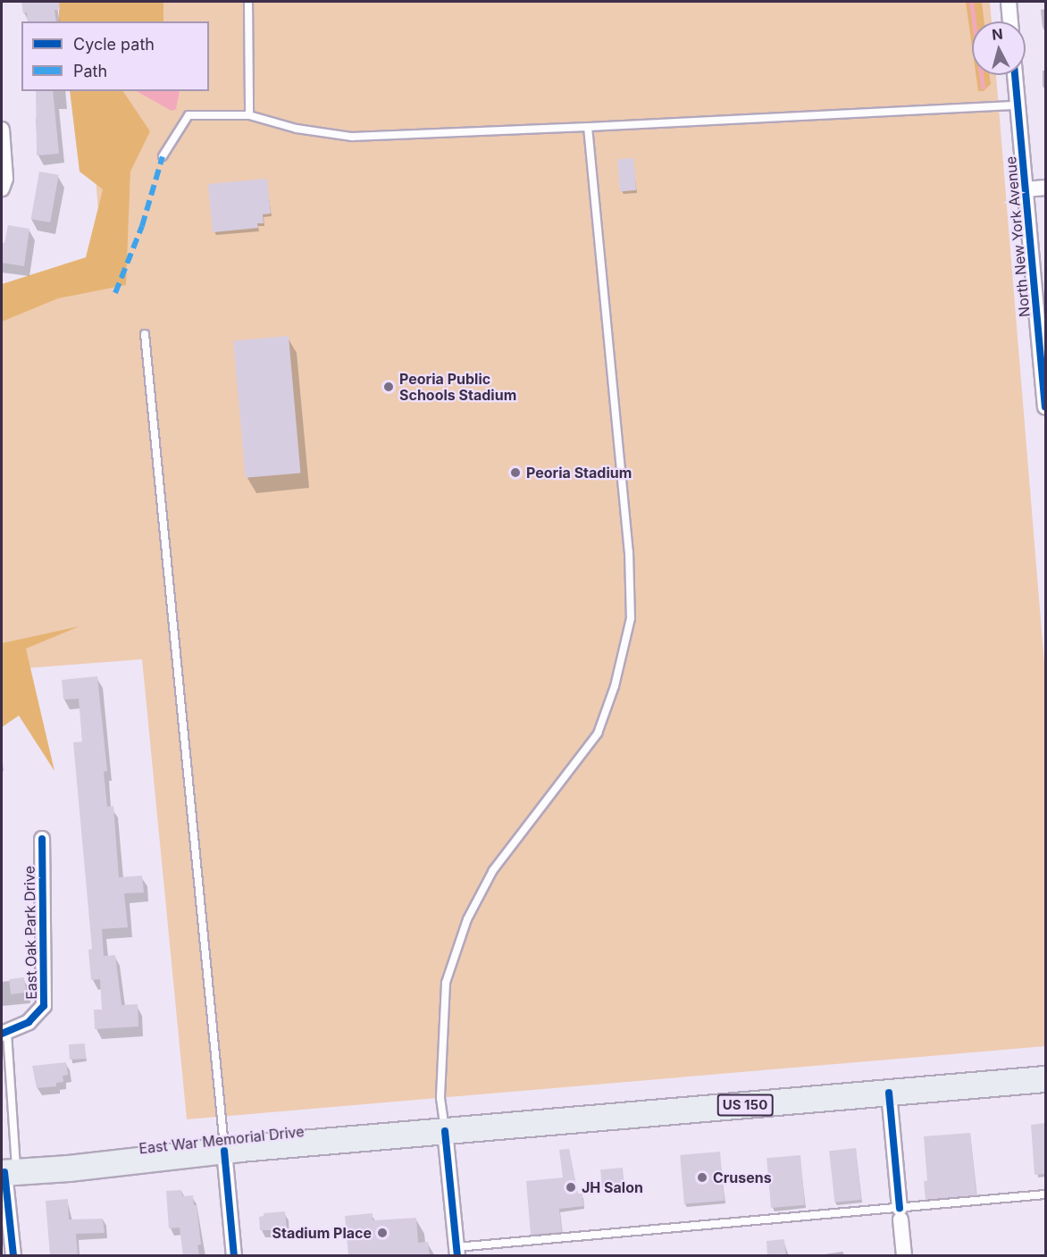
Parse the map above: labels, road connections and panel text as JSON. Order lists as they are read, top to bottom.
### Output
{
  "streets": {
    "highway": ["US 150", "East War Memorial Drive"],
    "street": ["North New York Avenue", "East Oak Park Drive"]
  },
  "places": [
    "Peoria Public Schools Stadium",
    "Peoria Stadium",
    "Crusens",
    "JH Salon",
    "Stadium Place"
  ],
  "legend": ["Cycle path", "Path"],
  "north": "top"
}
